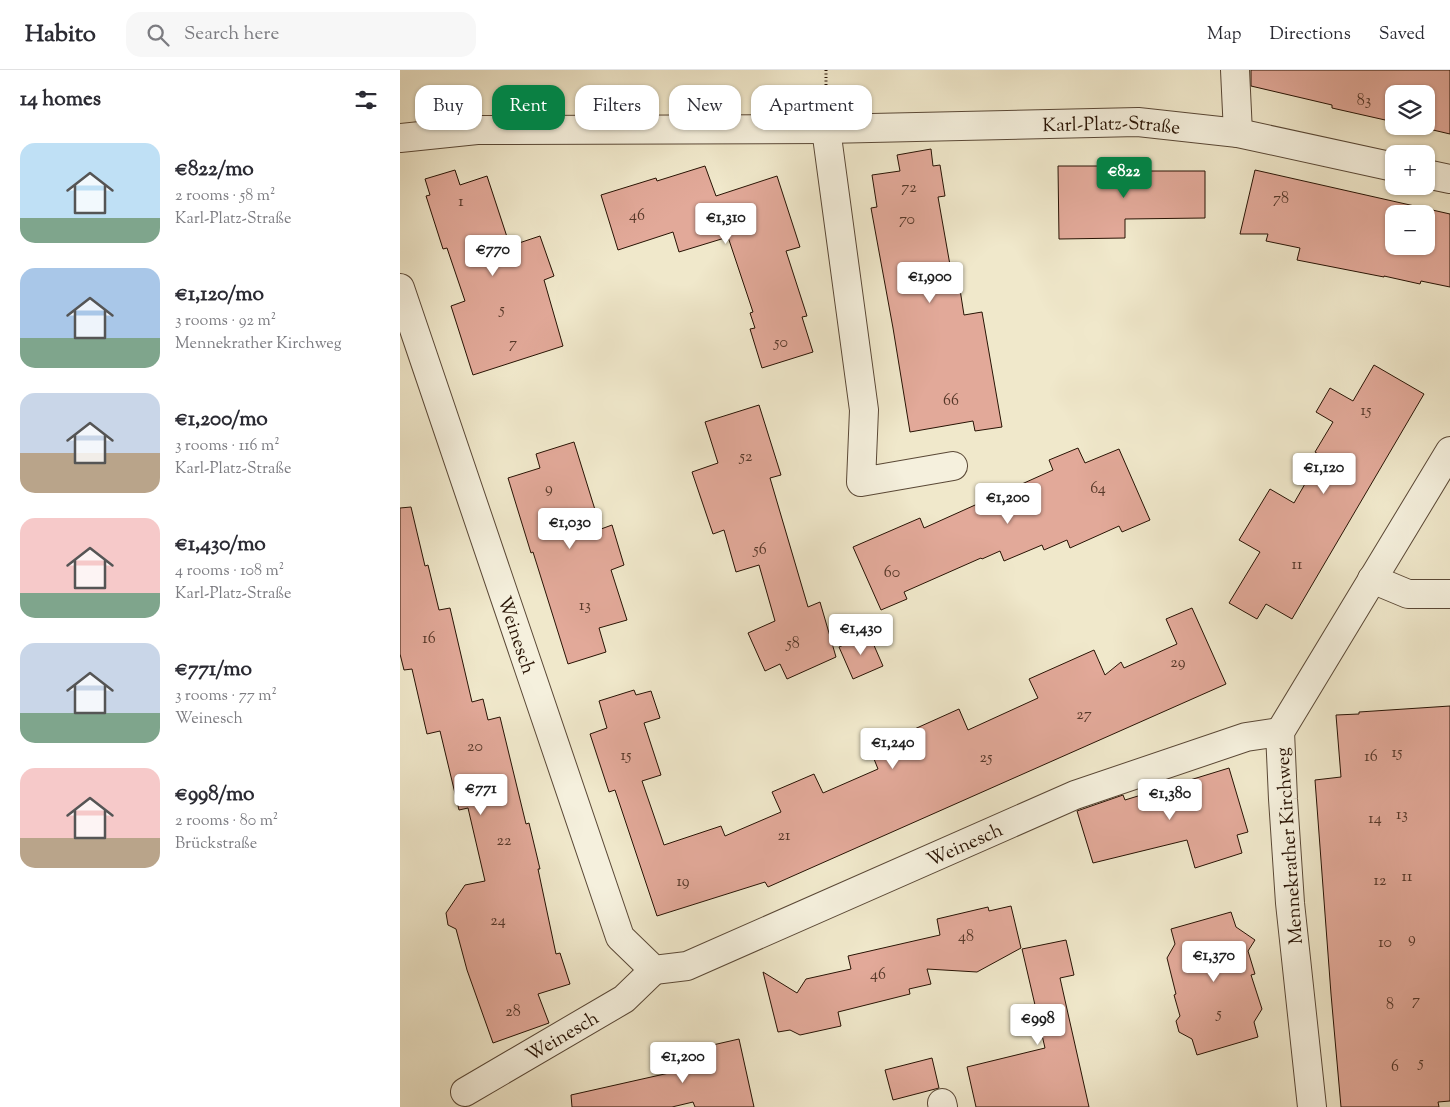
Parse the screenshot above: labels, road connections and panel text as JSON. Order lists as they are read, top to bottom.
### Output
{
  "streets": {
    "street": ["Karl-Platz-Straße", "Weinesch", "Mennekrather Kirchweg"]
  },
  "crossings": [
    ["Weinesch", "Mennekrather Kirchweg"]
  ],
  "house_numbers": [
    "83",
    "72",
    "78",
    "1",
    "46",
    "70",
    "5",
    "50",
    "7",
    "66",
    "15",
    "52",
    "9",
    "64",
    "56",
    "11",
    "60",
    "13",
    "16",
    "58",
    "29",
    "27",
    "20",
    "15",
    "15",
    "16",
    "25",
    "13",
    "14",
    "21",
    "22",
    "11",
    "12",
    "19",
    "24",
    "48",
    "9",
    "10",
    "46",
    "7",
    "8",
    "28",
    "5",
    "5",
    "6"
  ],
  "page": {
    "header": "Habito",
    "search": "Search here",
    "nav": ["Map", "Directions", "Saved"],
    "heading": "14 homes",
    "map_buttons": ["+", "−"],
    "chip": [
      "Buy",
      "Rent",
      "Filters",
      "New",
      "Apartment"
    ],
    "list": [
      {
        "name": "€822/mo",
        "note": "2 rooms · 58 m² · Karl-Platz-Straße"
      },
      {
        "name": "€1,120/mo",
        "note": "3 rooms · 92 m² · Mennekrather Kirchweg"
      },
      {
        "name": "€1,200/mo",
        "note": "3 rooms · 116 m² · Karl-Platz-Straße"
      },
      {
        "name": "€1,430/mo",
        "note": "4 rooms · 108 m² · Karl-Platz-Straße"
      },
      {
        "name": "€771/mo",
        "note": "3 rooms · 77 m² · Weinesch"
      },
      {
        "name": "€998/mo",
        "note": "2 rooms · 80 m² · Brückstraße"
      }
    ],
    "price": [
      "€822",
      "€1,310",
      "€770",
      "€1,900",
      "€1,120",
      "€1,200",
      "€1,030",
      "€1,430",
      "€1,240",
      "€771",
      "€1,380",
      "€1,370",
      "€998",
      "€1,200"
    ]
  }
}
